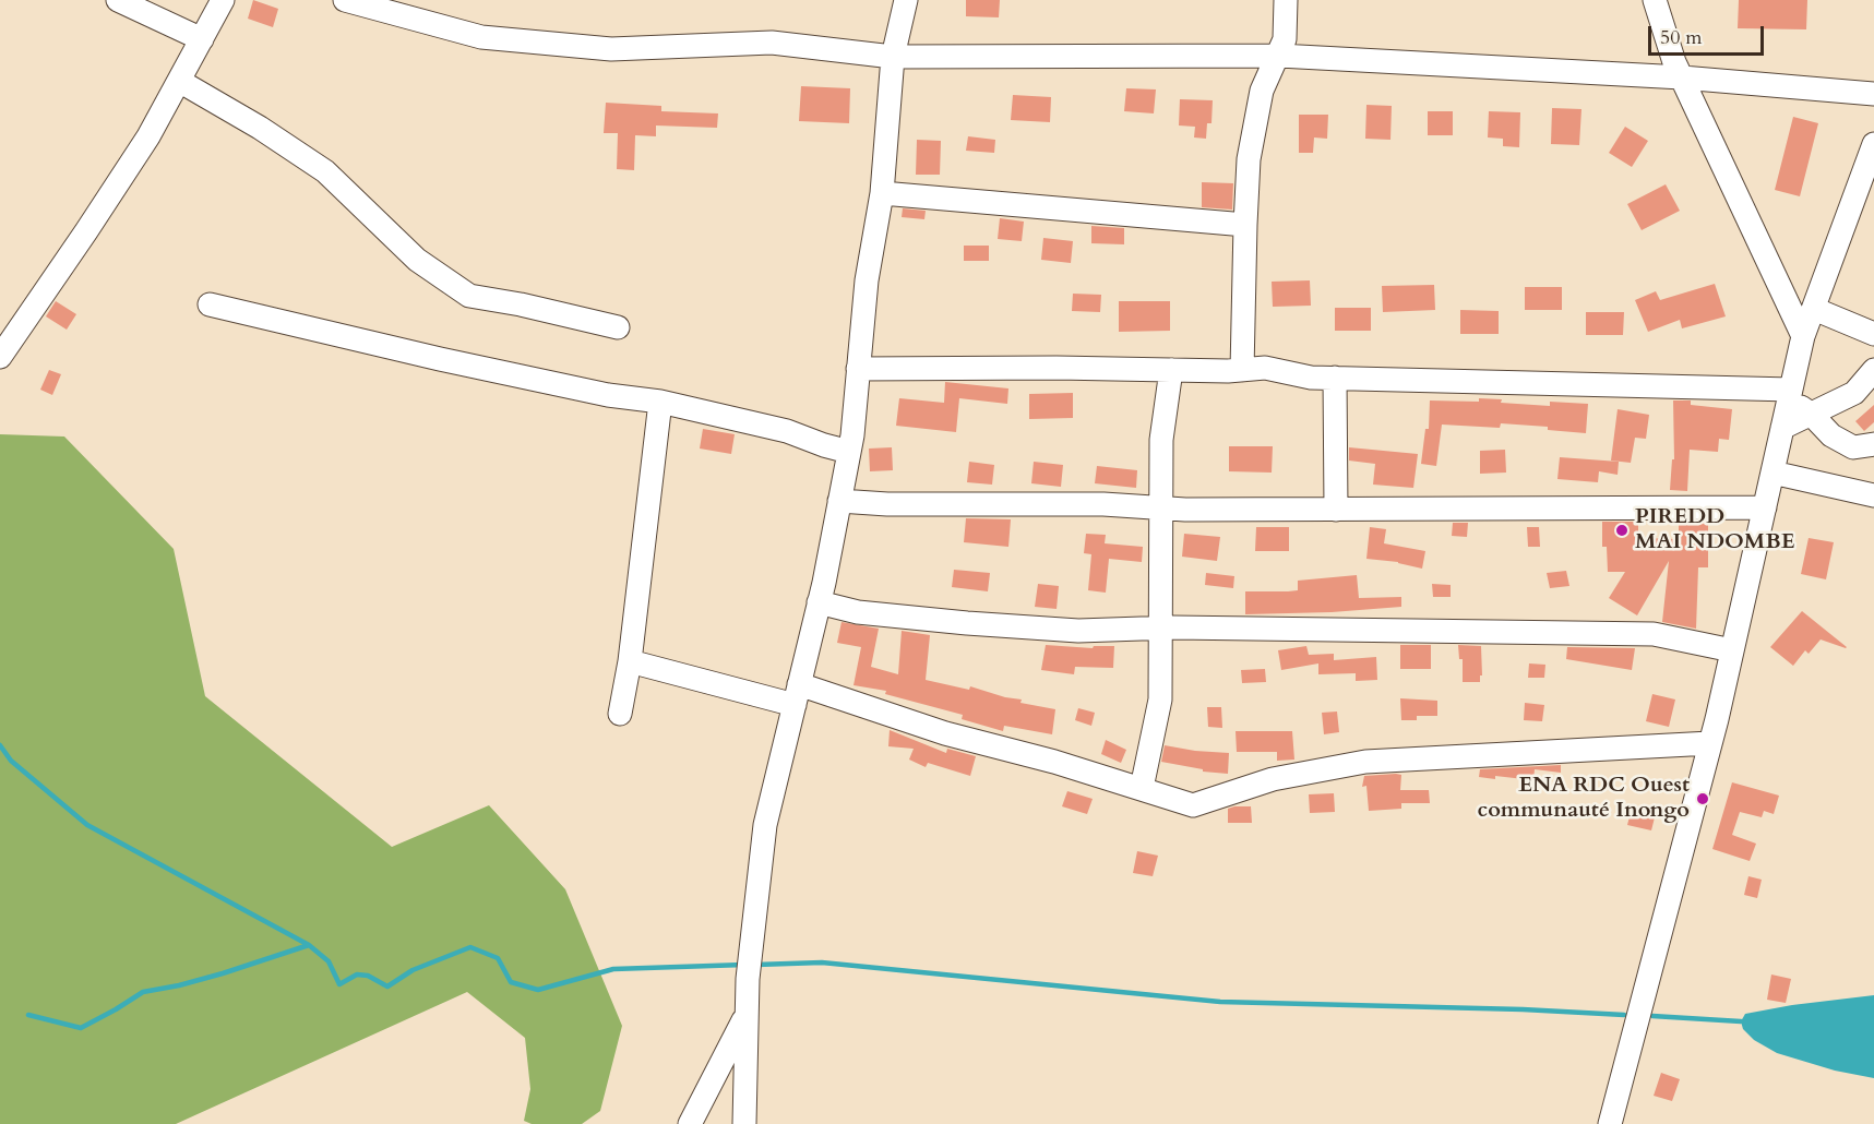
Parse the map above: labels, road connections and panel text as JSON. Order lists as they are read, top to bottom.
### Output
{
  "places": ["PIREDD MAI NDOMBE", "ENA RDC Ouest communauté Inongo"],
  "scale_bar": "50 m"
}
